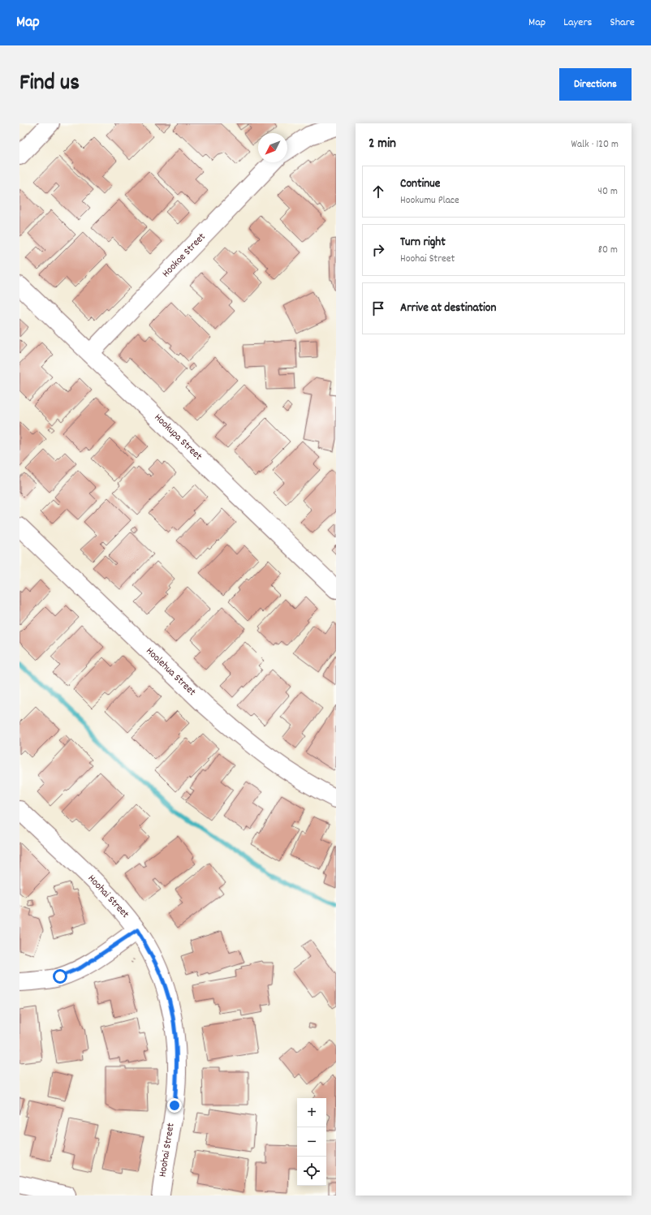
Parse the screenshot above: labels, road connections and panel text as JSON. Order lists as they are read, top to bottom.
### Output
{
  "streets": {
    "street": [
      "Hookoe Street",
      "Hookupa Street",
      "Hoolehua Street",
      "Hoohai Street"
    ]
  },
  "crossings": [
    ["Hookoe Street", "Hookupa Street"]
  ],
  "north": "bottom left",
  "page": {
    "header": "Map",
    "nav": ["Map", "Layers", "Share"],
    "title": "Find us",
    "buttons": "Directions",
    "heading": ["2 min", "Walk · 120 m"],
    "list": [
      ["Continue", "Hookumu Place", "40 m"],
      ["Turn right", "Hoohai Street", "80 m"],
      "Arrive at destination"
    ],
    "map_buttons": ["+", "−"]
  }
}
